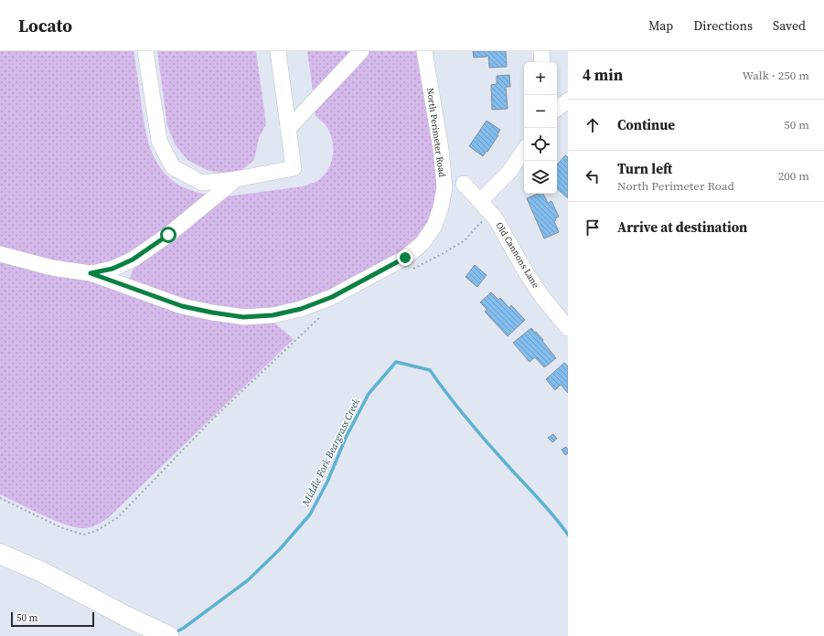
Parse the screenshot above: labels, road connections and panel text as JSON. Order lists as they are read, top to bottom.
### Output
{
  "streets": {
    "street": ["North Perimeter Road", "Old Cannons Lane"]
  },
  "water": ["Middle Fork Beargrass Creek"],
  "scale_bar": "50 m",
  "page": {
    "header": "Locato",
    "nav": ["Map", "Directions", "Saved"],
    "heading": ["4 min", "Walk · 250 m"],
    "map_buttons": ["+", "−"],
    "list": [
      ["Continue", "50 m"],
      ["Turn left", "North Perimeter Road", "200 m"],
      "Arrive at destination"
    ],
    "scale": "50 m"
  }
}
